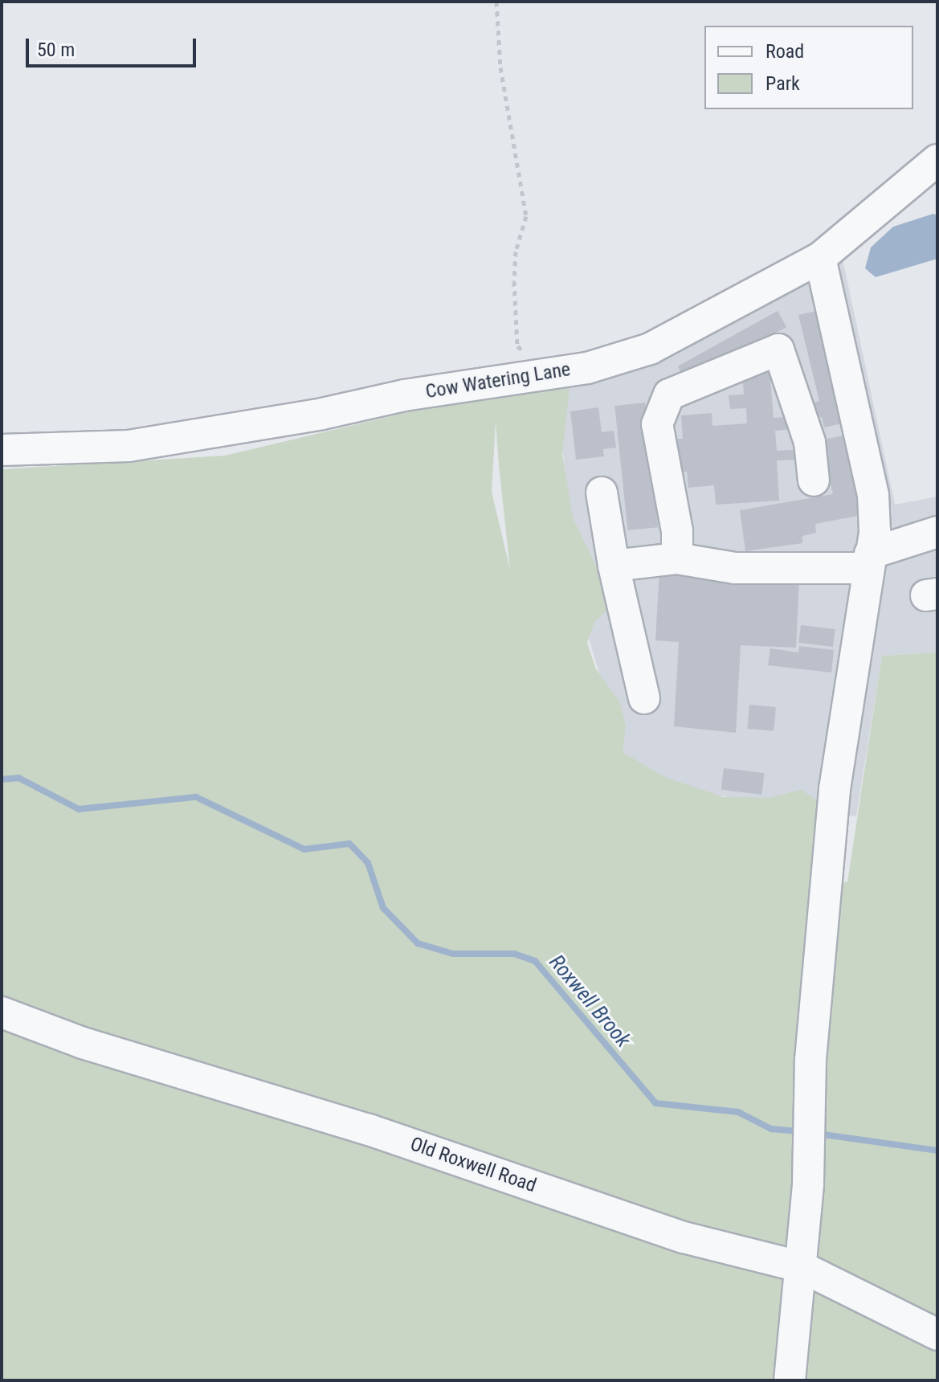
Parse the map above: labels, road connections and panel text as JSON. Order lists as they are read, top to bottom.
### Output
{
  "streets": {
    "street": ["Cow Watering Lane", "Old Roxwell Road"]
  },
  "water": ["Roxwell Brook"],
  "legend": ["Road", "Park"],
  "scale_bar": "50 m"
}
